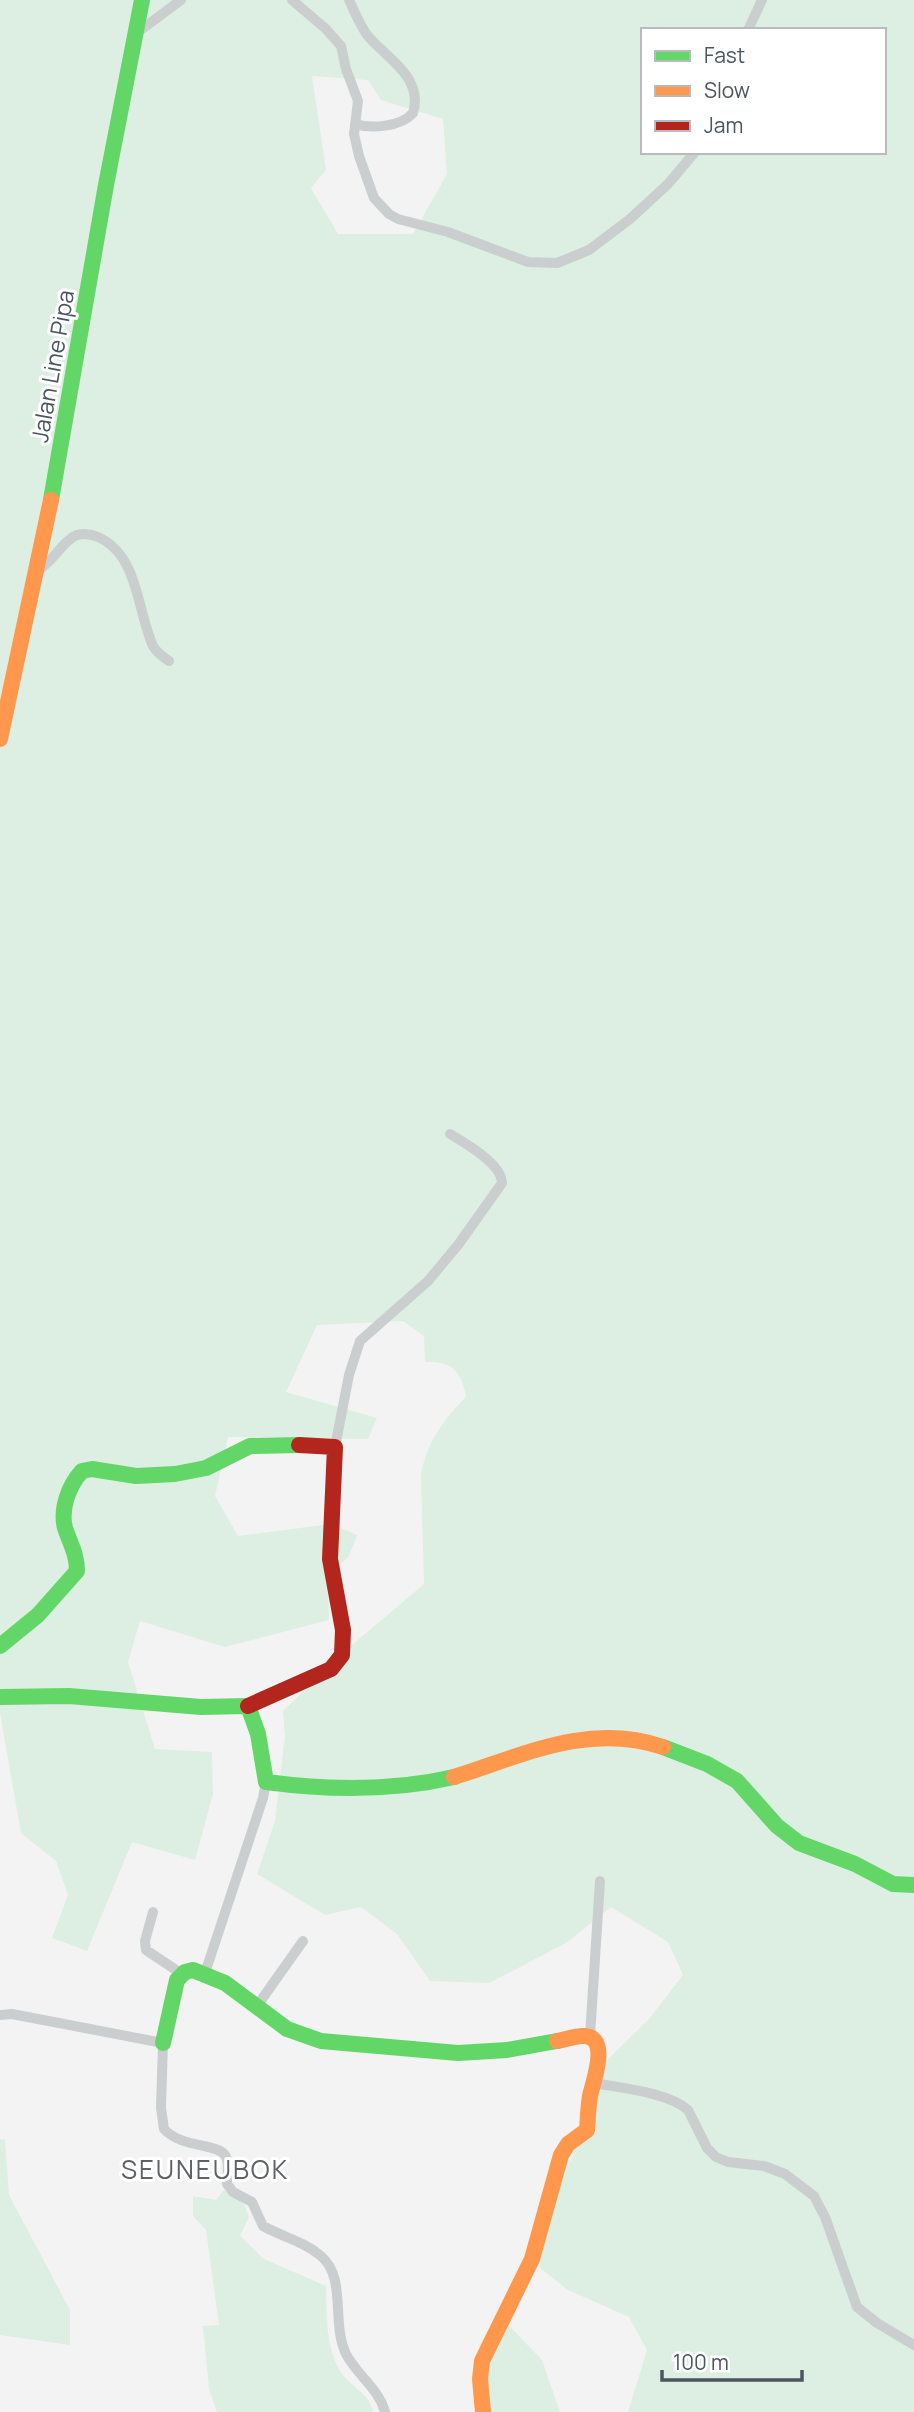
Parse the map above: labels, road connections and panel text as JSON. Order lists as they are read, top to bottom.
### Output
{
  "streets": {
    "street": ["Jalan Line Pipa"]
  },
  "districts": ["SEUNEUBOK"],
  "legend": ["Fast", "Slow", "Jam"],
  "scale_bar": "100 m"
}
